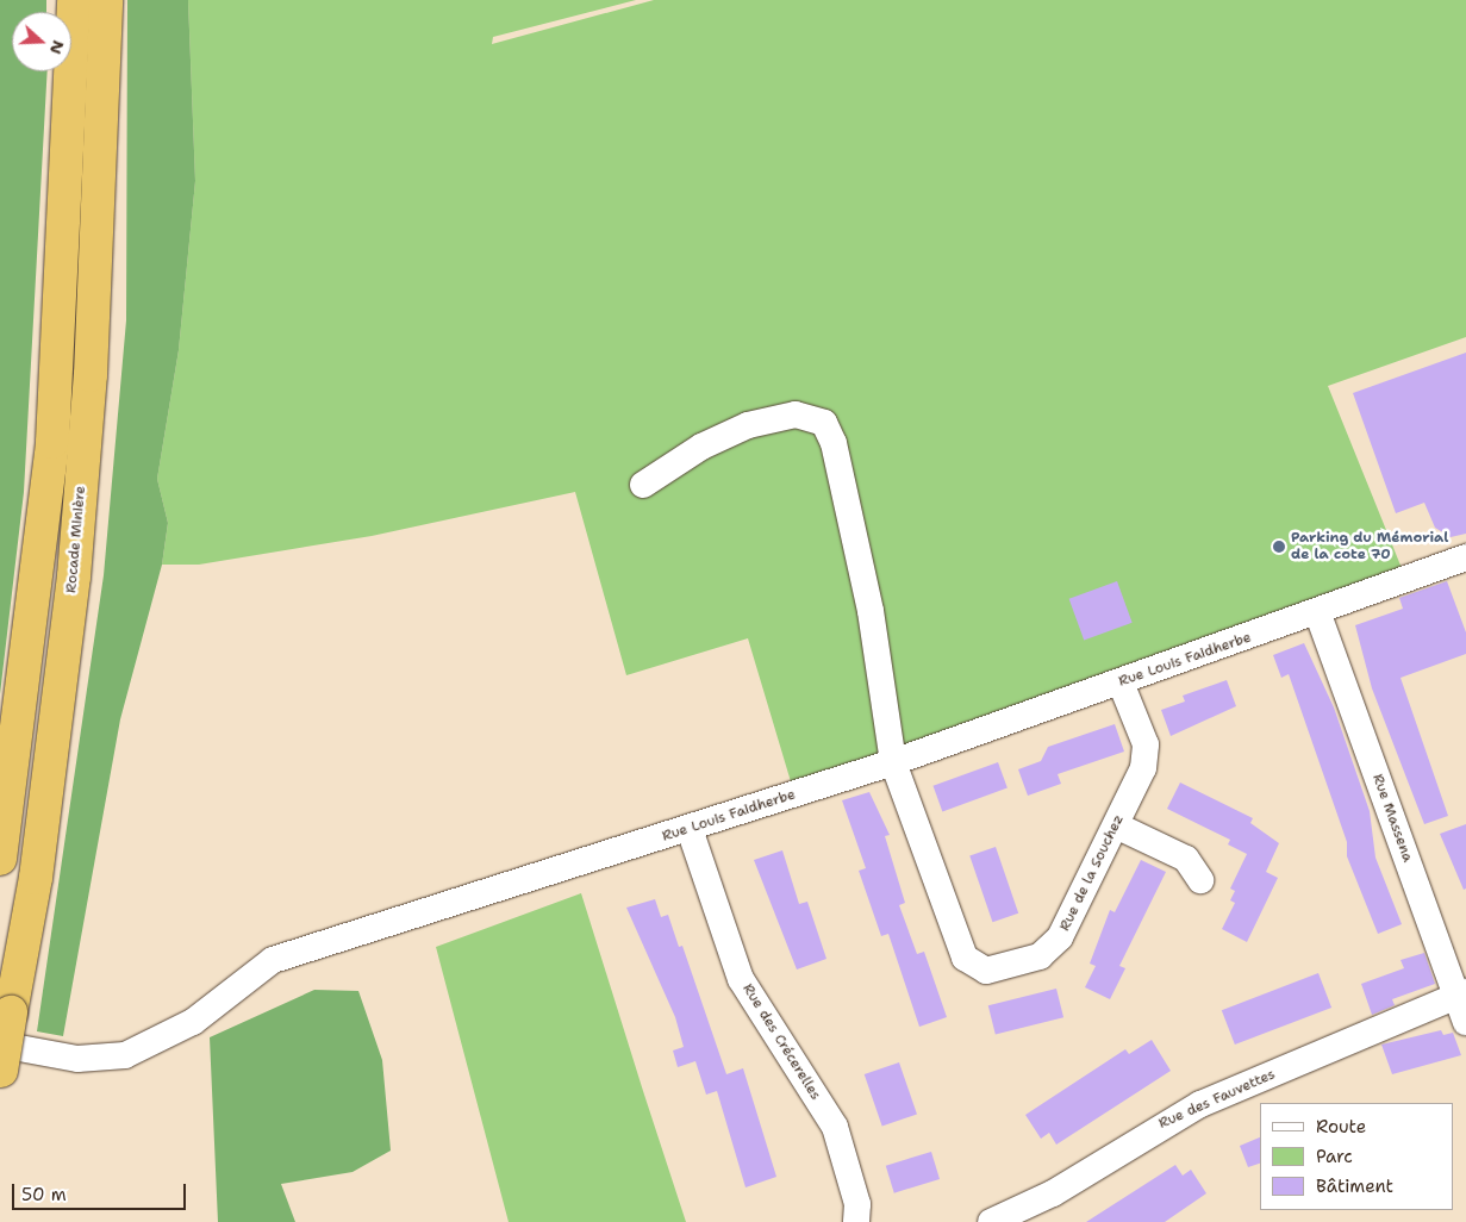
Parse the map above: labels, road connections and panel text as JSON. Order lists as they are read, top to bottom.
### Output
{
  "streets": {
    "highway": ["Rocade Minière"],
    "street": [
      "Rue Louis Faidherbe",
      "Rue Massena",
      "Rue de la Souchez",
      "Rue des Crécerelles",
      "Rue des Fauvettes"
    ]
  },
  "crossings": [
    ["Rocade Minière", "Rue Louis Faidherbe"],
    ["Rue Louis Faidherbe", "Rue Massena"],
    ["Rue Louis Faidherbe", "Rue de la Souchez"],
    ["Rue Louis Faidherbe", "Rue des Crécerelles"],
    ["Rue Massena", "Rue des Fauvettes"]
  ],
  "places": ["Parking du Mémorial de la cote 70"],
  "legend": ["Route", "Parc", "Bâtiment"],
  "scale_bar": "50 m",
  "north": "right"
}
